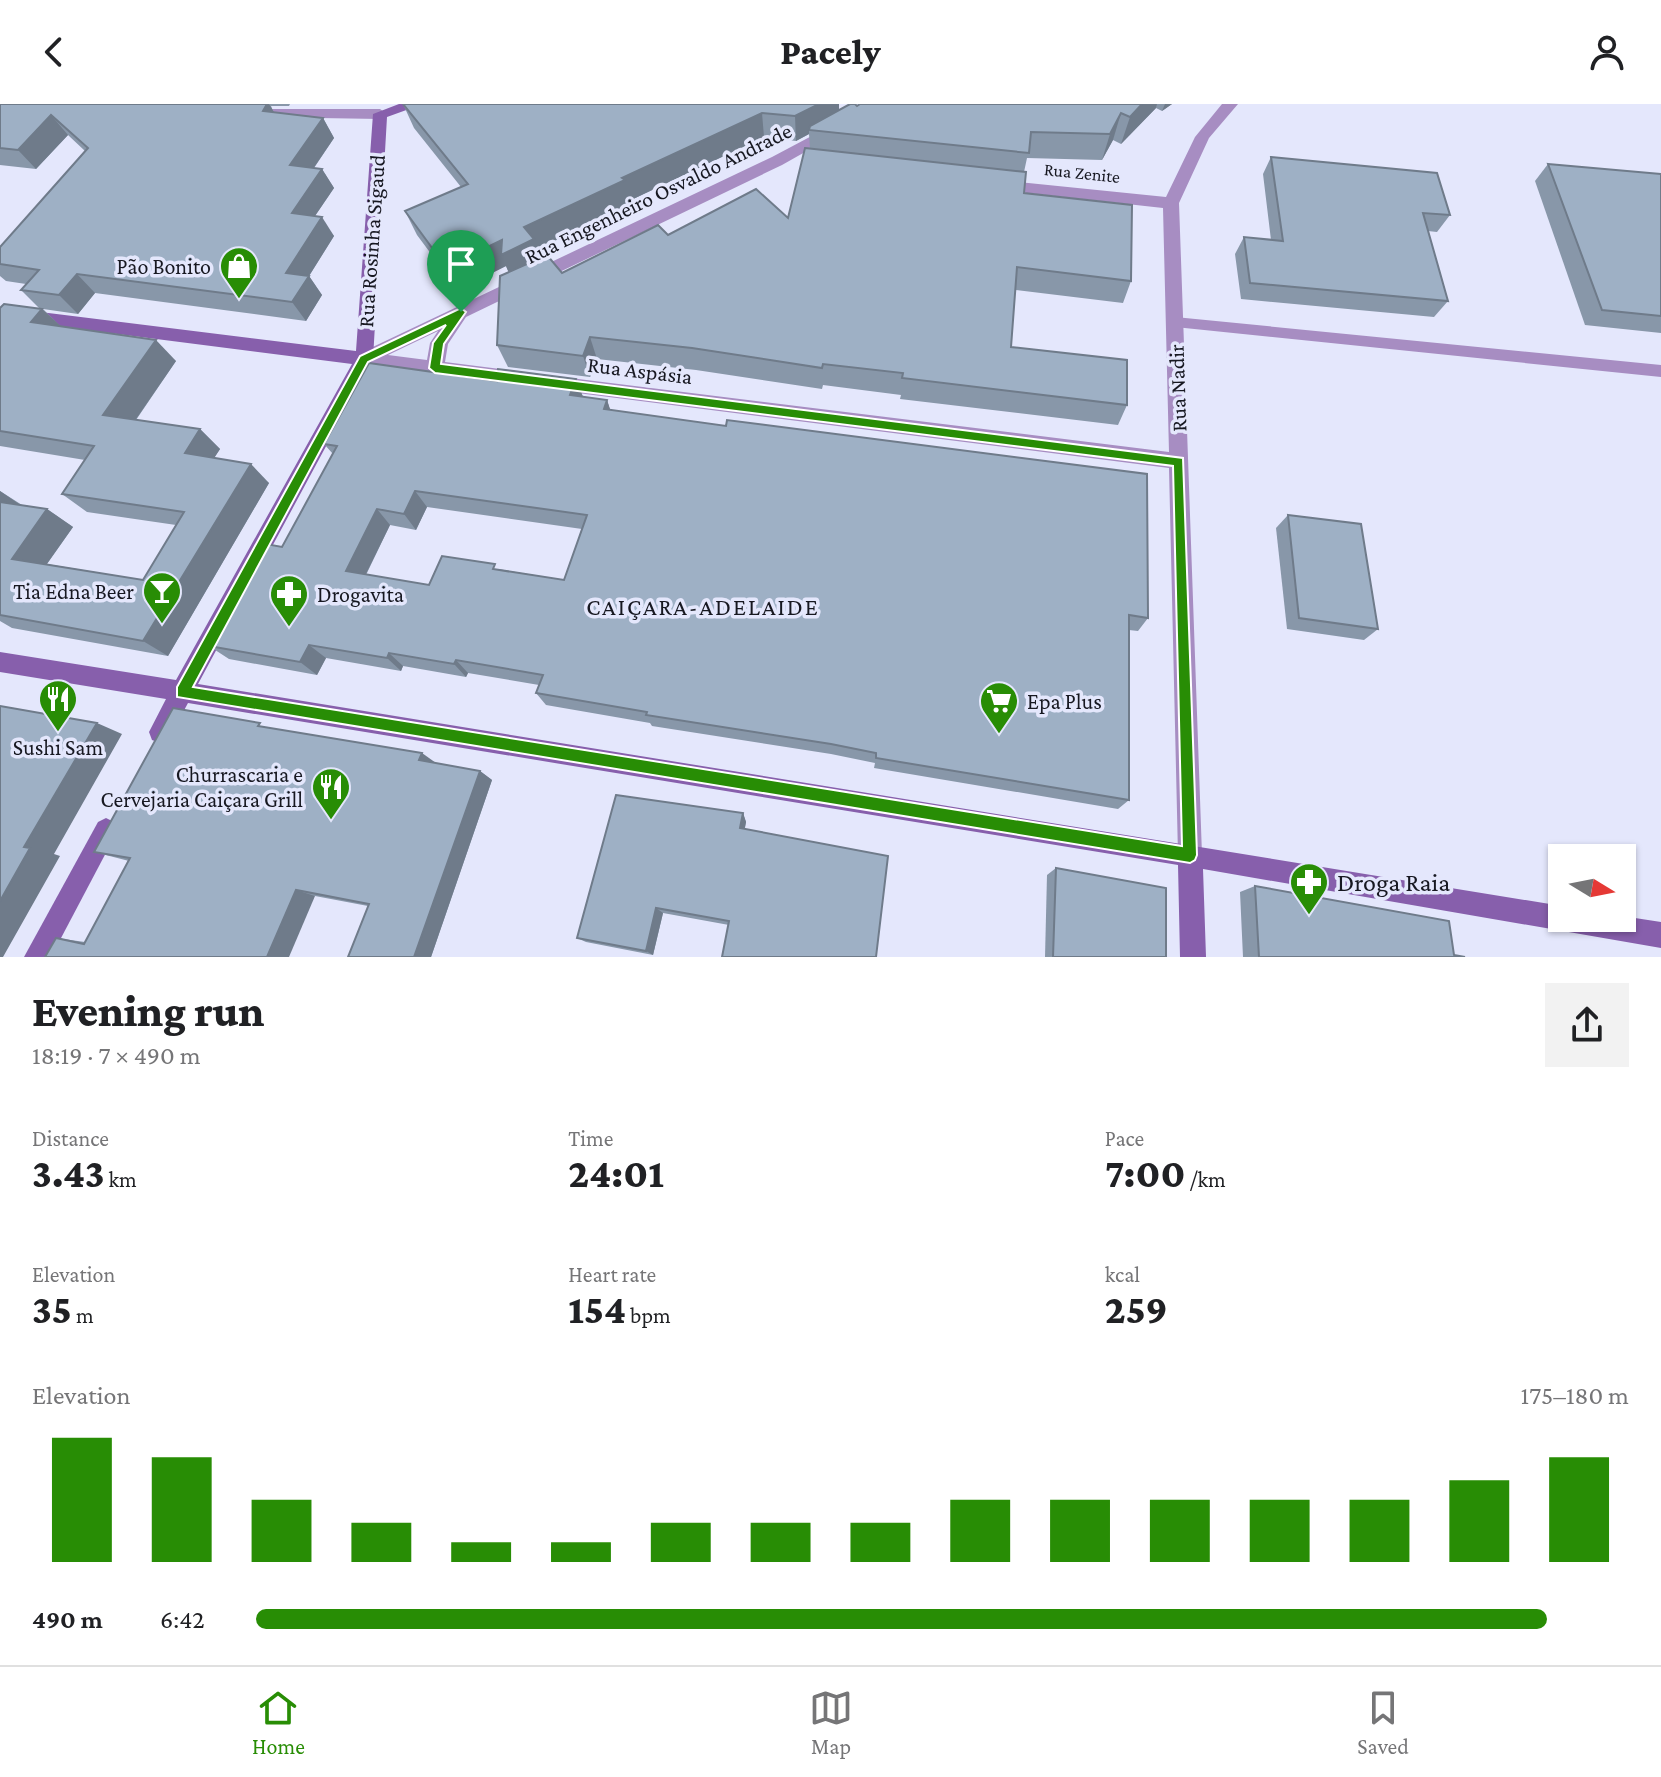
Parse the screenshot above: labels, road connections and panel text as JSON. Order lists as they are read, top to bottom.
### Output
{
  "streets": {
    "street": [
      "Rua Zenite",
      "Rua Engenheiro Osvaldo Andrade",
      "Rua Rosinha Sigaud",
      "Rua Aspásia",
      "Rua Nadir"
    ]
  },
  "crossings": [
    ["Rua Zenite", "Rua Nadir"],
    ["Rua Engenheiro Osvaldo Andrade", "Rua Rosinha Sigaud"],
    ["Rua Engenheiro Osvaldo Andrade", "Rua Aspásia"],
    ["Rua Rosinha Sigaud", "Rua Aspásia"],
    ["Rua Aspásia", "Rua Nadir"]
  ],
  "districts": ["CAIÇARA-ADELAIDE"],
  "places": {
    "shop": ["Pão Bonito"],
    "bar": ["Tia Edna Beer"],
    "pharmacy": ["Drogavita", "Droga Raia"],
    "restaurant": ["Sushi Sam", "Churrascaria e Cervejaria Caiçara Grill"],
    "supermarket": ["Epa Plus"]
  },
  "north": "right",
  "page": {
    "header": "Pacely",
    "heading": ["Evening run", "18:19 · 7 × 490 m"],
    "stats": [
      ["Distance", "3.43 km"],
      ["Time", "24:01"],
      ["Pace", "7:00 /km"],
      ["Elevation", "35 m"],
      ["Heart rate", "154 bpm"],
      ["kcal", "259"]
    ],
    "chart": ["Elevation", "175–180 m"],
    "list": [
      {
        "name": "490 m",
        "note": "6:42"
      }
    ],
    "tabs": ["Home", "Map", "Saved"]
  }
}
